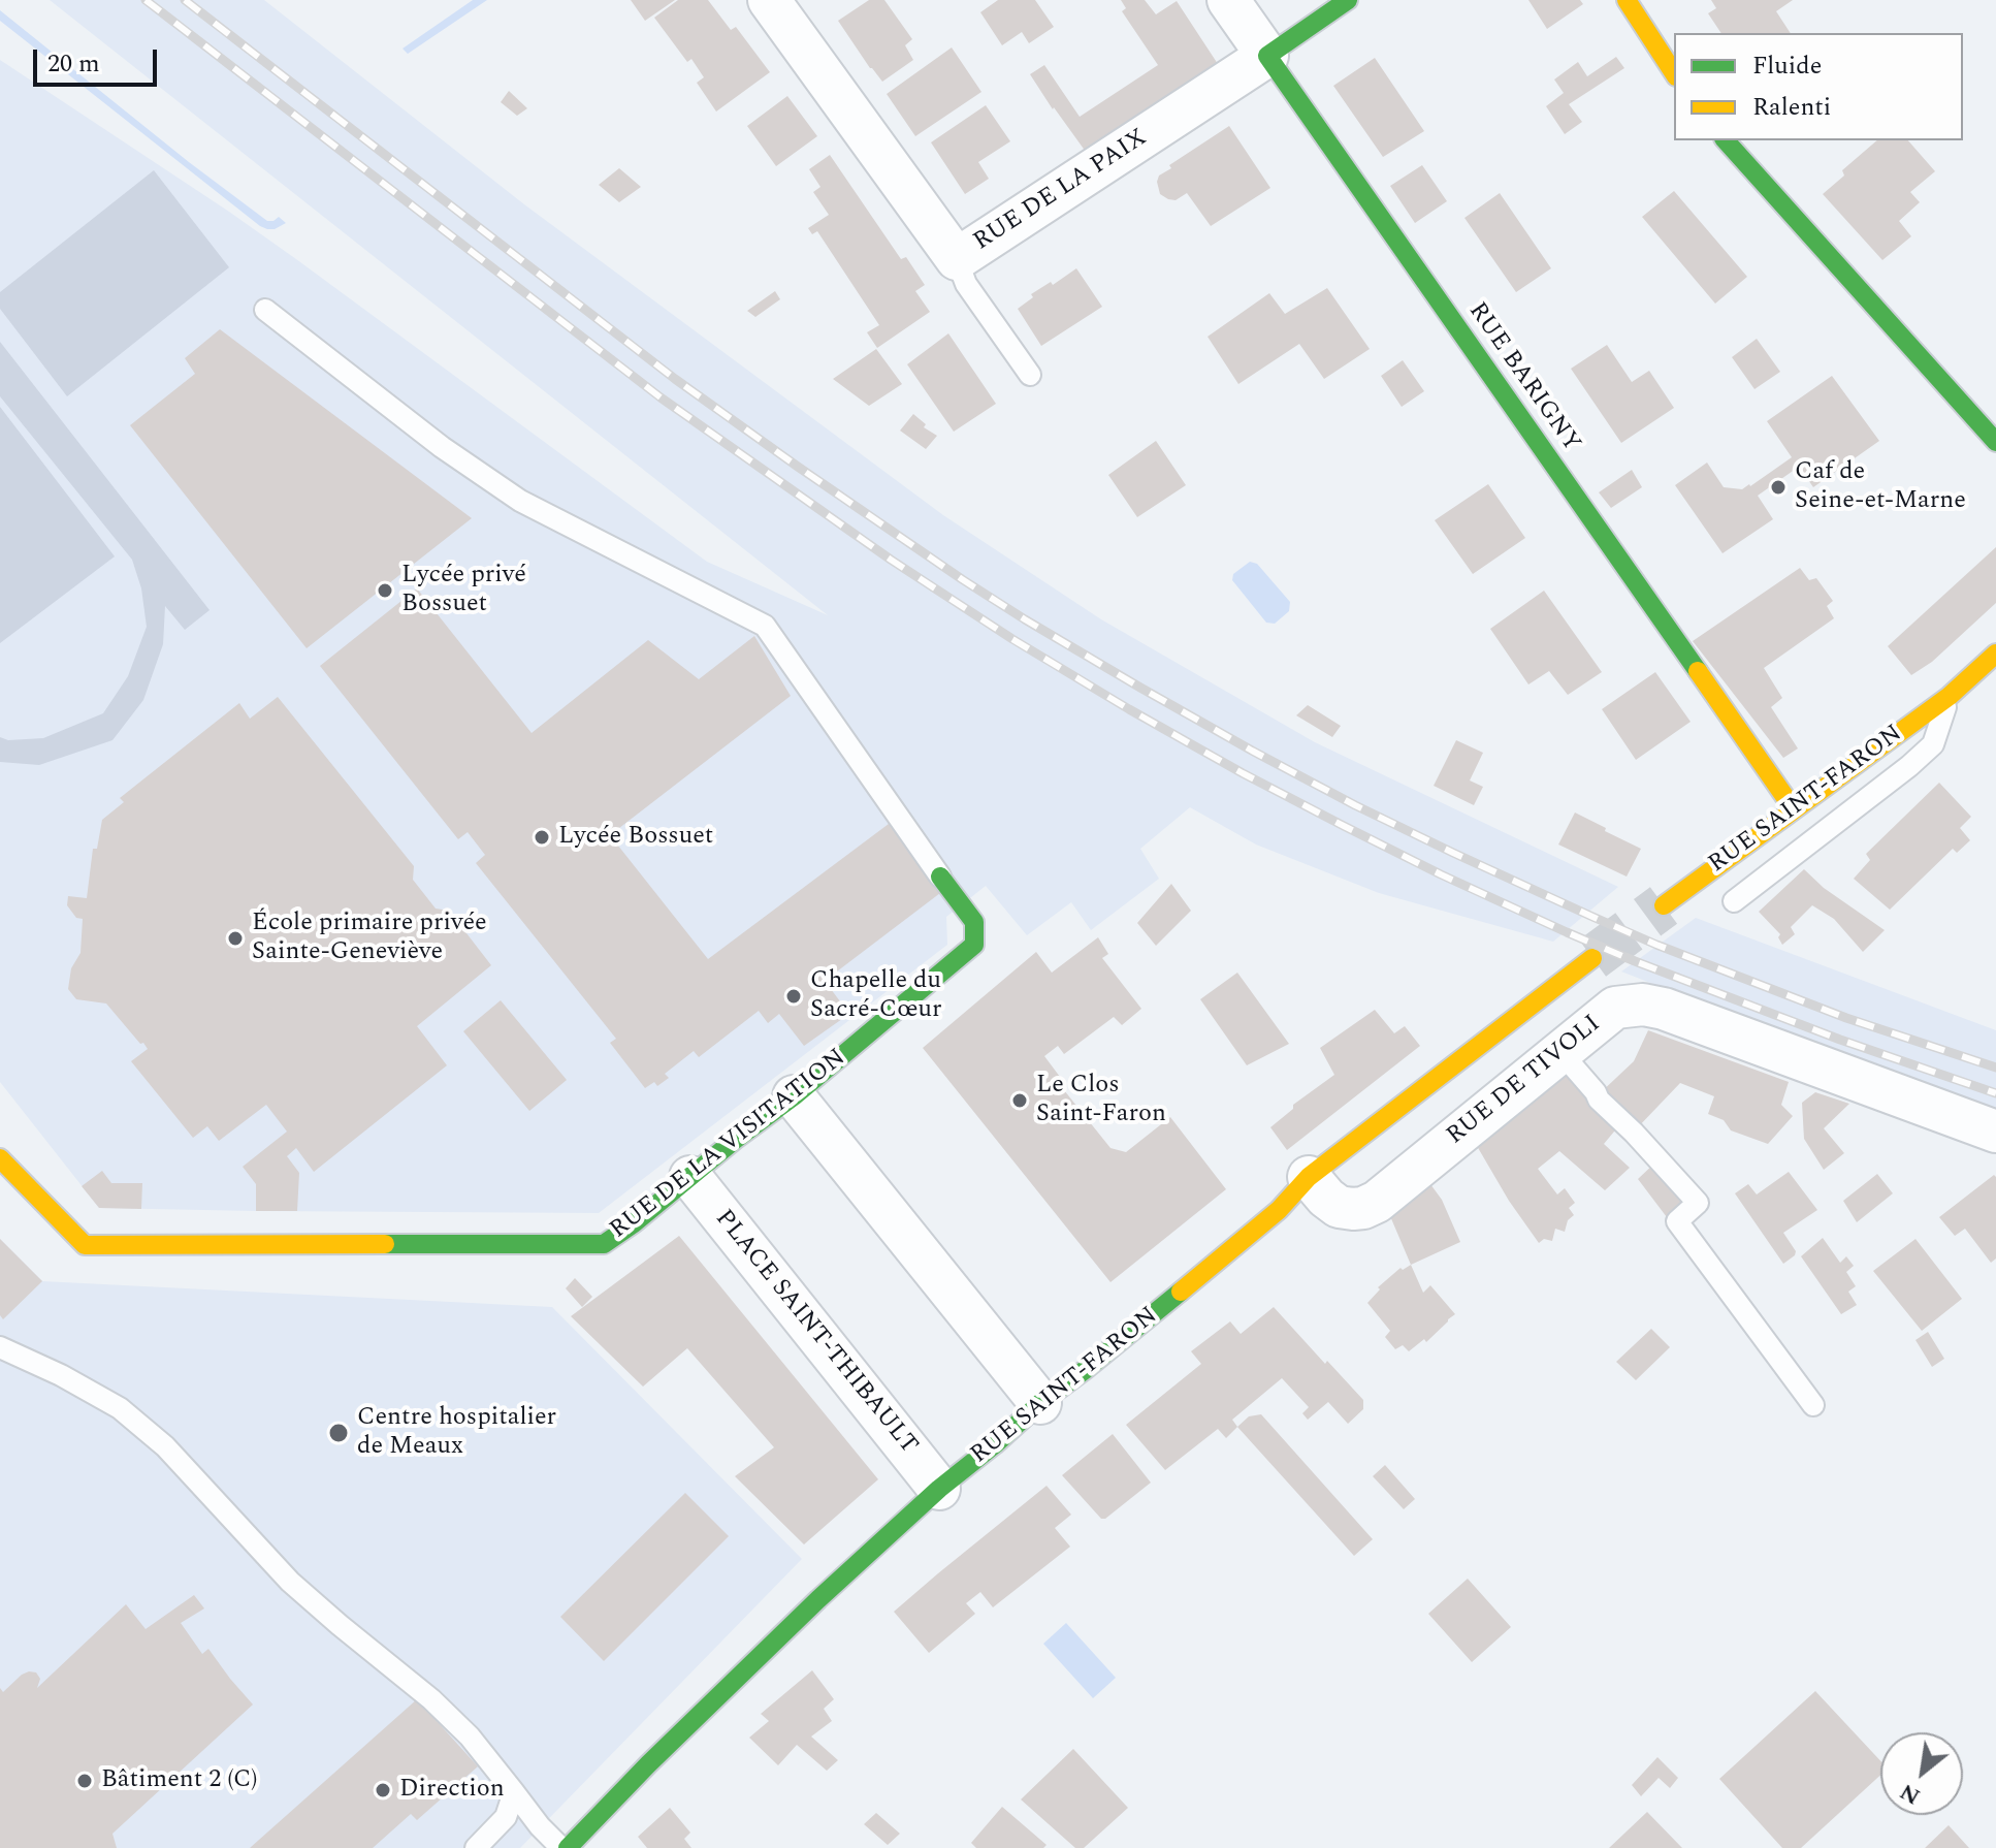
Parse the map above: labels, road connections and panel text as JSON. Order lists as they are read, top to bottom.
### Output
{
  "streets": {
    "street": [
      "RUE DE LA PAIX",
      "RUE BARIGNY",
      "RUE SAINT-FARON",
      "RUE DE TIVOLI",
      "RUE DE LA VISITATION",
      "PLACE SAINT-THIBAULT"
    ]
  },
  "crossings": [
    ["RUE DE LA PAIX", "RUE BARIGNY"],
    ["RUE BARIGNY", "RUE SAINT-FARON"],
    ["RUE SAINT-FARON", "RUE DE TIVOLI"],
    ["RUE SAINT-FARON", "PLACE SAINT-THIBAULT"],
    ["RUE DE LA VISITATION", "PLACE SAINT-THIBAULT"]
  ],
  "places": [
    "Caf de Seine-et-Marne",
    "Lycée privé Bossuet",
    "Lycée Bossuet",
    "École primaire privée Sainte-Geneviève",
    "Chapelle du Sacré-Cœur",
    "Le Clos Saint-Faron",
    "Centre hospitalier de Meaux",
    "Bâtiment 2 (C)",
    "Direction"
  ],
  "legend": ["Fluide", "Ralenti"],
  "scale_bar": "20 m",
  "north": "bottom left"
}
